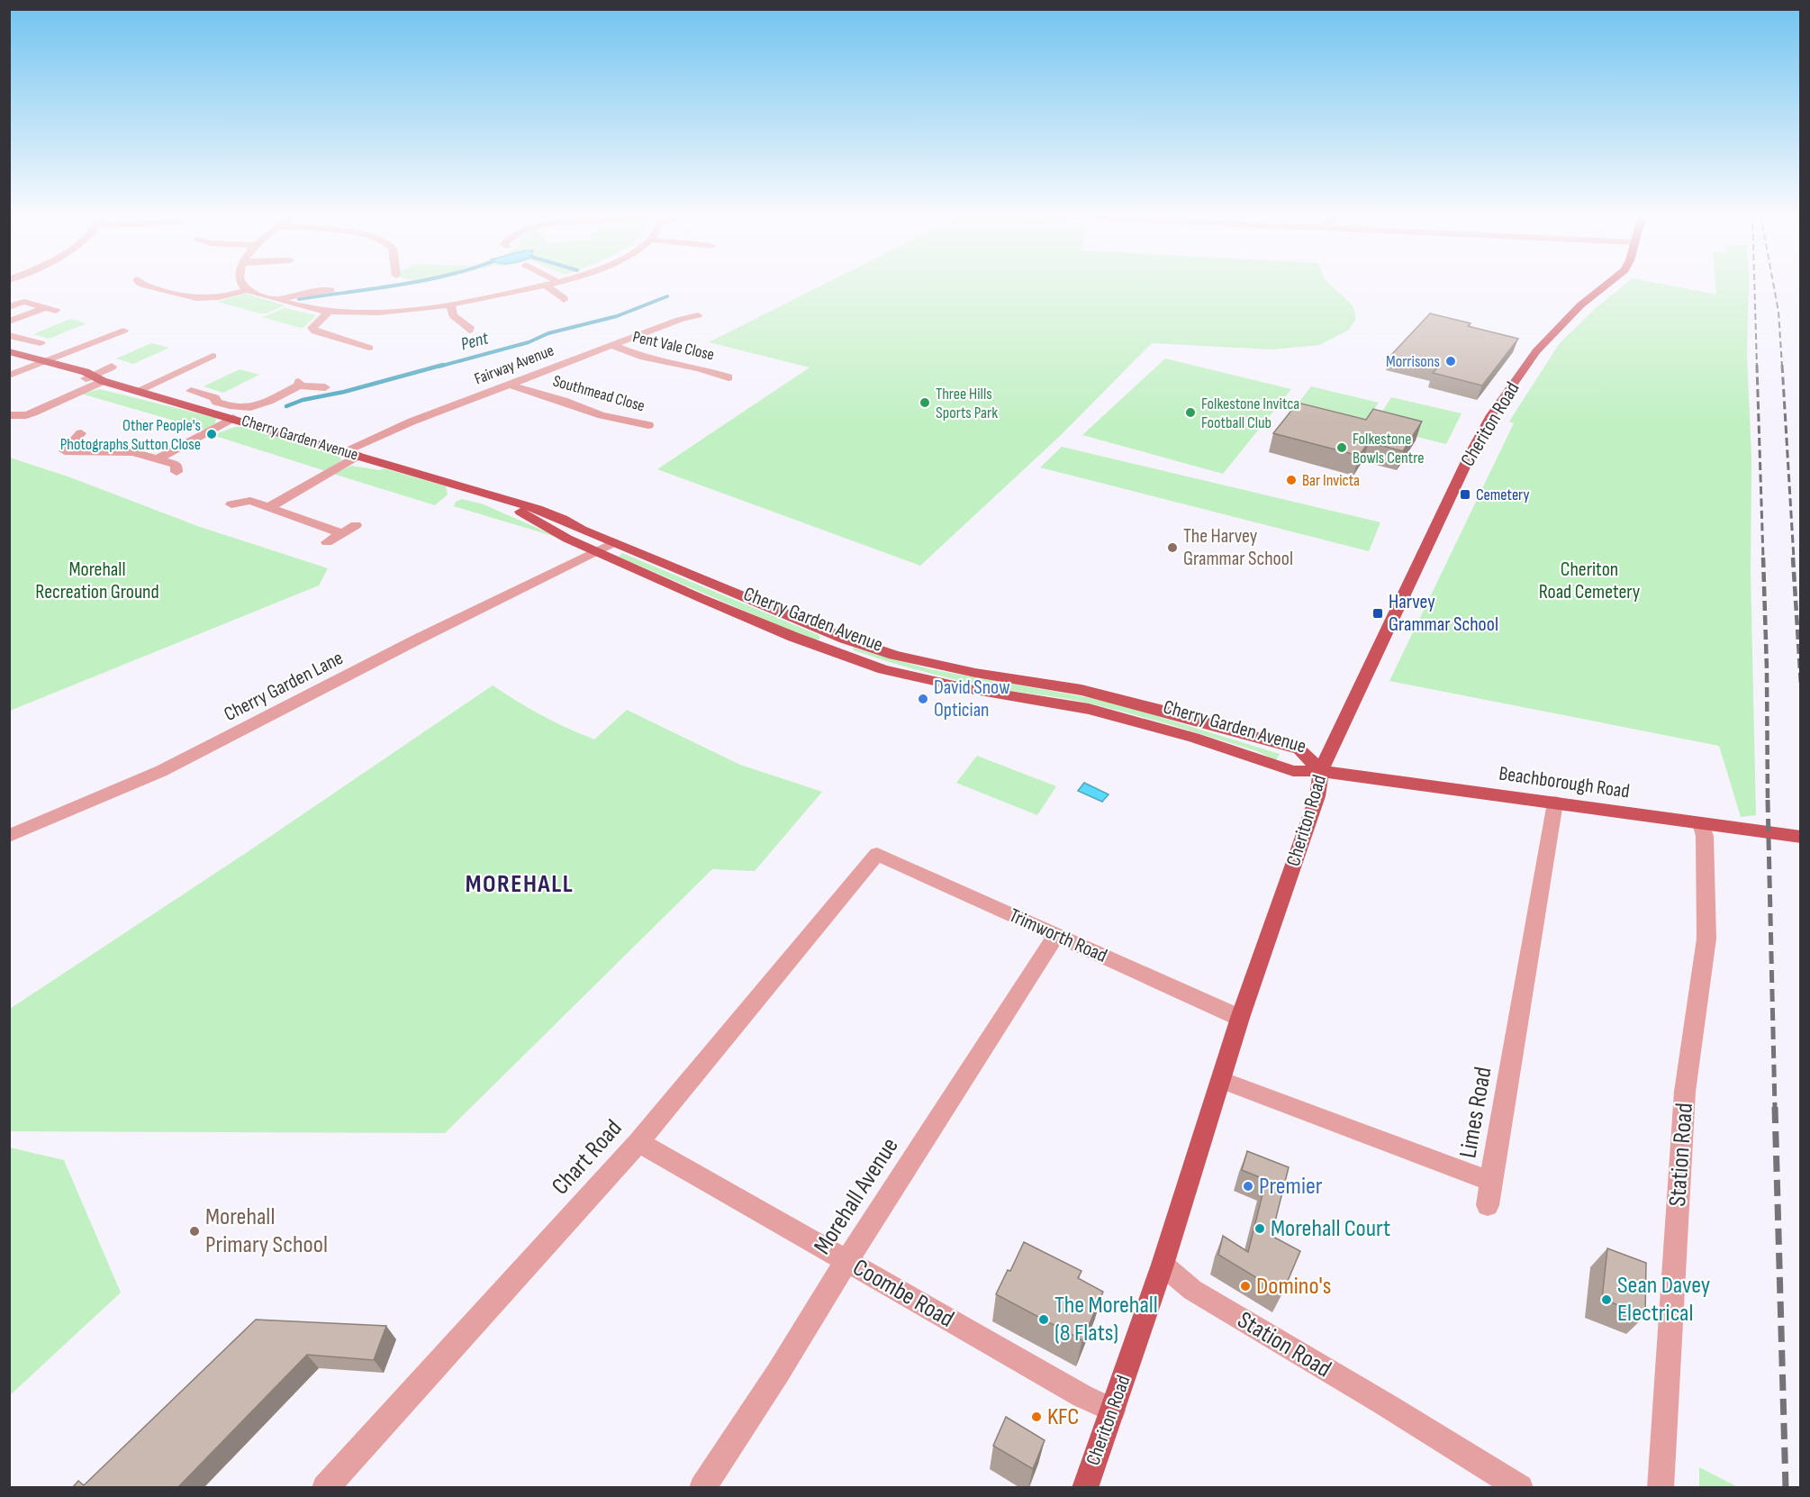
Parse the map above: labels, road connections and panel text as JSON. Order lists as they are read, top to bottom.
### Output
{
  "streets": {
    "main road": ["Cheriton Road", "Cherry Garden Avenue", "Beachborough Road"],
    "street": [
      "Pent Vale Close",
      "Fairway Avenue",
      "Southmead Close",
      "Cherry Garden Lane",
      "Trimworth Road",
      "Limes Road",
      "Station Road",
      "Chart Road",
      "Morehall Avenue",
      "Coombe Road"
    ]
  },
  "crossings": [
    ["Pent Vale Close", "Fairway Avenue"],
    ["Fairway Avenue", "Southmead Close"],
    ["Fairway Avenue", "Cherry Garden Avenue"],
    ["Cheriton Road", "Cherry Garden Avenue"],
    ["Cheriton Road", "Beachborough Road"],
    ["Cheriton Road", "Trimworth Road"],
    ["Cheriton Road", "Limes Road"],
    ["Cheriton Road", "Station Road"],
    ["Cheriton Road", "Coombe Road"],
    ["Cherry Garden Avenue", "Cherry Garden Lane"],
    ["Cherry Garden Avenue", "Beachborough Road"],
    ["Beachborough Road", "Limes Road"],
    ["Beachborough Road", "Station Road"],
    ["Trimworth Road", "Chart Road"],
    ["Trimworth Road", "Morehall Avenue"],
    ["Chart Road", "Coombe Road"],
    ["Morehall Avenue", "Coombe Road"]
  ],
  "districts": ["MOREHALL"],
  "water": ["Pent"],
  "parks": ["Morehall Recreation Ground", "Cheriton Road Cemetery"],
  "places": {
    "other": [
      "Morrisons",
      "Three Hills Sports Park",
      "Folkestone Invitca Football Club",
      "Other People's Photographs Sutton Close",
      "Folkestone Bowls Centre",
      "Bar Invicta",
      "The Harvey Grammar School",
      "David Snow Optician",
      "Premier",
      "Morehall Court",
      "Morehall Primary School",
      "Domino's",
      "Sean Davey Electrical",
      "The Morehall (8 Flats)",
      "KFC"
    ],
    "transit": ["Cemetery", "Harvey Grammar School"]
  }
}
